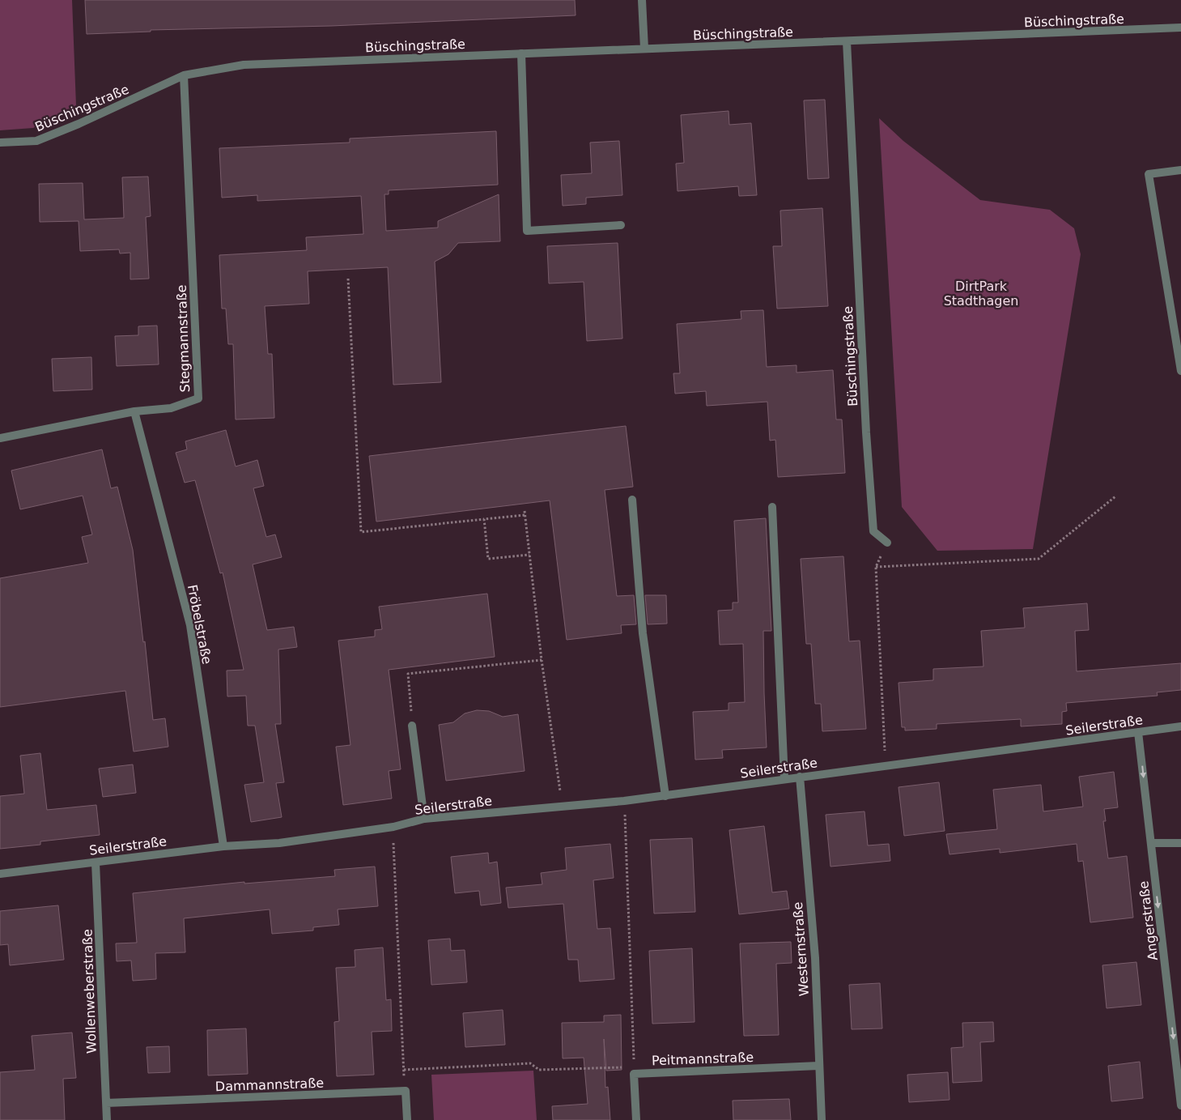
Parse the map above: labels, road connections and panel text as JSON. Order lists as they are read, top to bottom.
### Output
{
  "streets": {
    "street": [
      "Büschingstraße",
      "Stegmannstraße",
      "Fröbelstraße",
      "Seilerstraße",
      "Angerstraße",
      "Westernstraße",
      "Wollenweberstraße",
      "Peitmannstraße",
      "Dammannstraße"
    ]
  },
  "crossings": [
    ["Büschingstraße", "Stegmannstraße"],
    ["Stegmannstraße", "Fröbelstraße"],
    ["Fröbelstraße", "Seilerstraße"],
    ["Seilerstraße", "Angerstraße"],
    ["Seilerstraße", "Westernstraße"],
    ["Seilerstraße", "Wollenweberstraße"],
    ["Westernstraße", "Peitmannstraße"],
    ["Wollenweberstraße", "Dammannstraße"]
  ],
  "one_way": ["Angerstraße"],
  "parks": ["DirtPark Stadthagen"]
}
